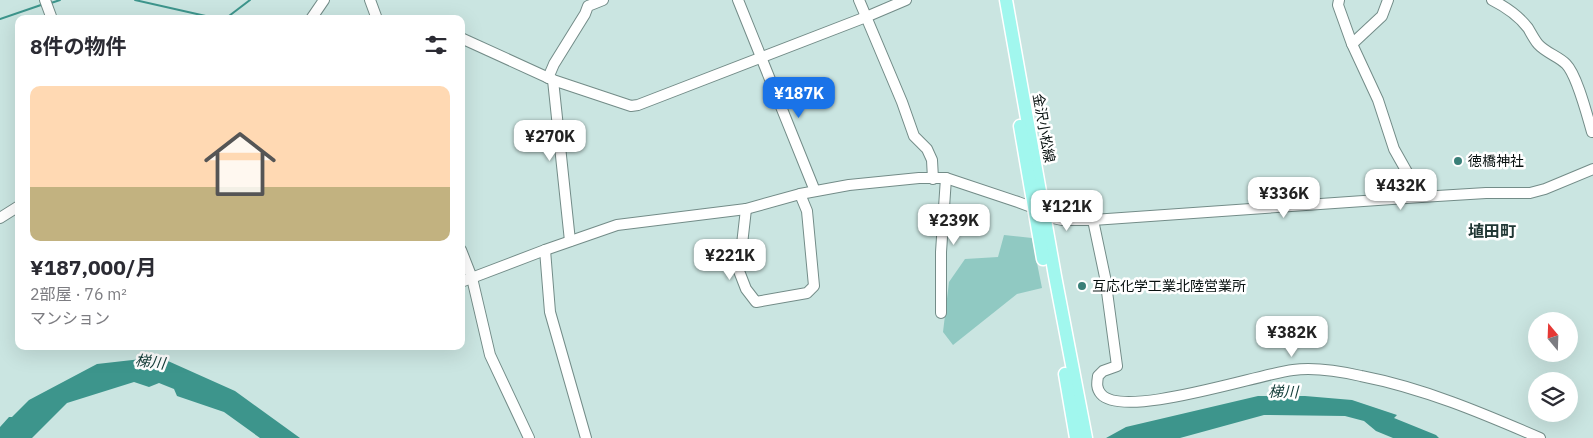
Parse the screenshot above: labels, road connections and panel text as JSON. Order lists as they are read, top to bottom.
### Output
{
  "streets": {
    "main road": ["金沢小松線"]
  },
  "districts": ["埴田町"],
  "water": ["梯川"],
  "places": ["徳橋神社", "互応化学工業北陸営業所"],
  "north": "top",
  "page": {
    "heading": "8件の物件",
    "list": [
      {
        "name": "¥187,000/月",
        "note": "2部屋 · 76 m² · マンション"
      }
    ],
    "price": [
      "¥187K",
      "¥270K",
      "¥432K",
      "¥336K",
      "¥121K",
      "¥239K",
      "¥221K",
      "¥382K"
    ]
  }
}
